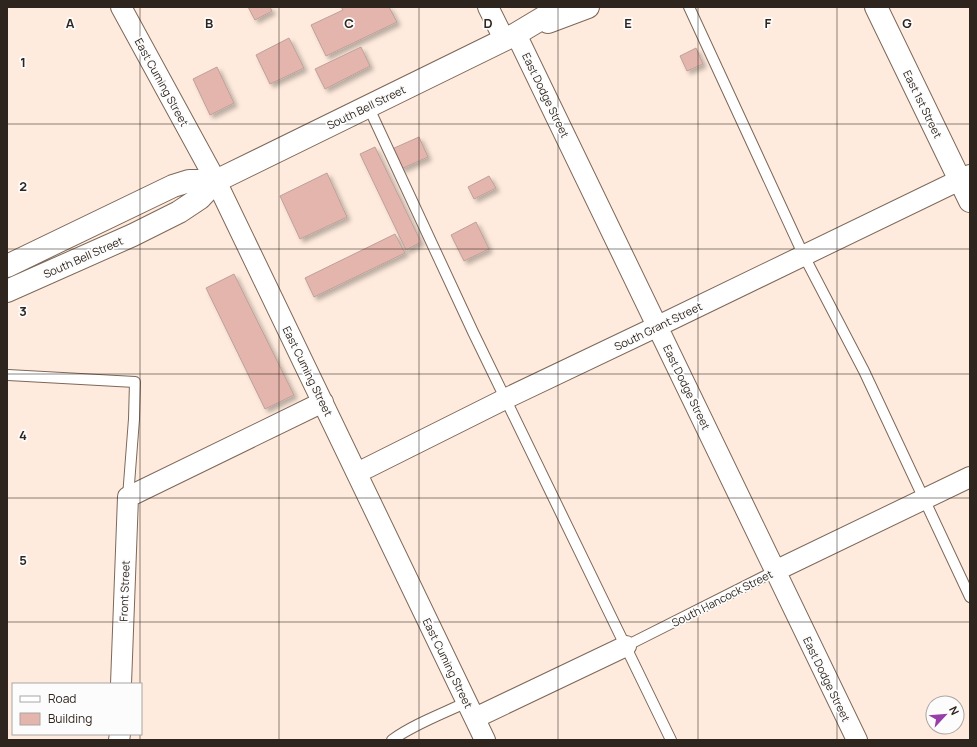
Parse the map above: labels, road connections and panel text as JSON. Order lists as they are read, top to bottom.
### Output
{
  "streets": {
    "main road": ["East 1st Street", "South Bell Street"],
    "street": [
      "East Cuming Street",
      "East Dodge Street",
      "South Grant Street",
      "Front Street",
      "South Hancock Street"
    ]
  },
  "crossings": [
    ["East Cuming Street", "South Bell Street"],
    ["East Cuming Street", "South Grant Street"],
    ["East Cuming Street", "South Hancock Street"],
    ["East Dodge Street", "South Bell Street"],
    ["East Dodge Street", "South Grant Street"],
    ["East Dodge Street", "South Hancock Street"],
    ["East 1st Street", "South Grant Street"]
  ],
  "legend": ["Road", "Building"],
  "north": "top right",
  "grid": {
    "columns": [
      "A",
      "B",
      "C",
      "D",
      "E",
      "F",
      "G"
    ],
    "rows": [
      "1",
      "2",
      "3",
      "4",
      "5"
    ]
  }
}
